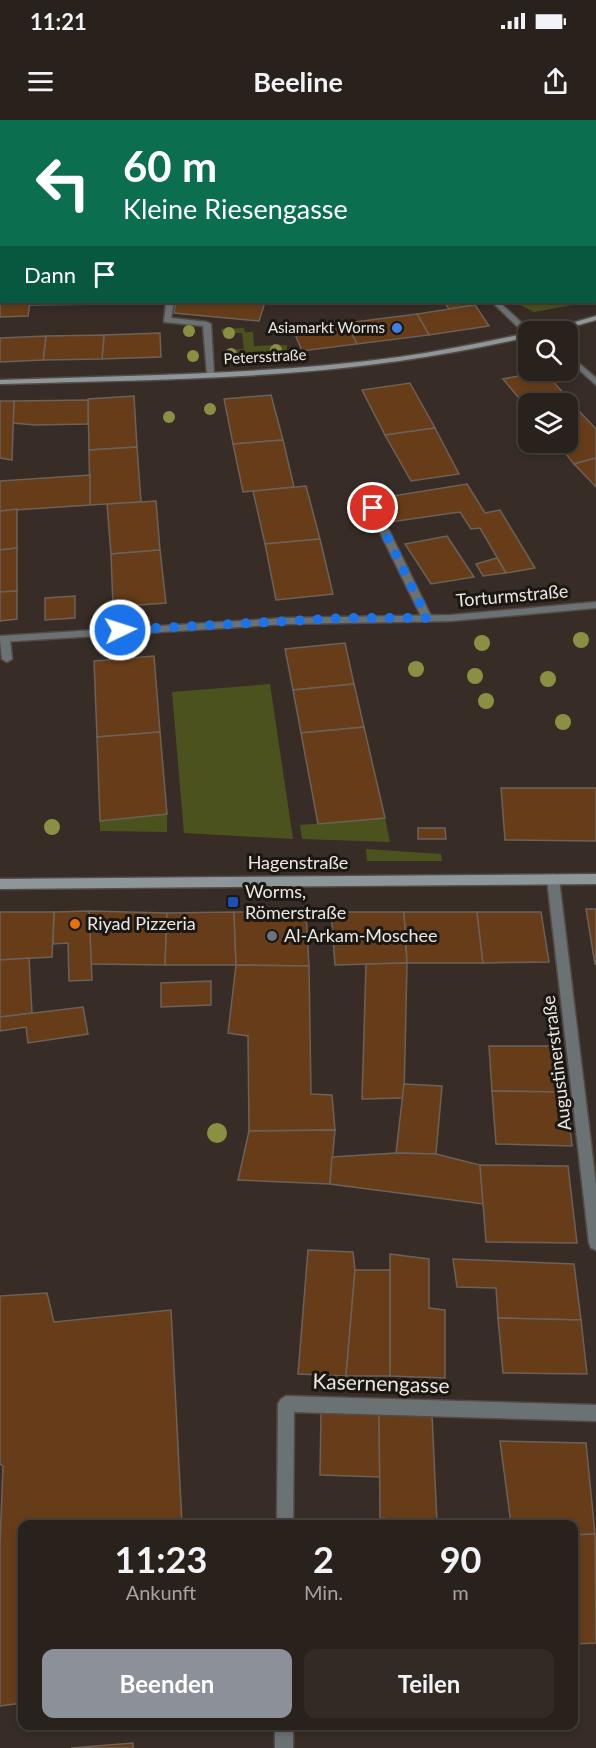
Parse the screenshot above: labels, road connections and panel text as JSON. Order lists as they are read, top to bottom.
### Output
{
  "streets": {
    "street": [
      "Petersstraße",
      "Torturmstraße",
      "Hagenstraße",
      "Augustinerstraße",
      "Kasernengasse"
    ]
  },
  "crossings": [
    ["Hagenstraße", "Augustinerstraße"]
  ],
  "places": {
    "other": ["Asiamarkt Worms", "Riyad Pizzeria", "Al-Arkam-Moschee"],
    "transit": ["Worms, Römerstraße"]
  },
  "page": {
    "status": "11:21",
    "header": "Beeline",
    "turn": ["60 m", "Kleine Riesengasse"],
    "then": "Dann",
    "eta": [
      "11:23",
      "Ankunft",
      "2",
      "Min.",
      "90",
      "m"
    ],
    "buttons": ["Beenden", "Teilen"]
  }
}
